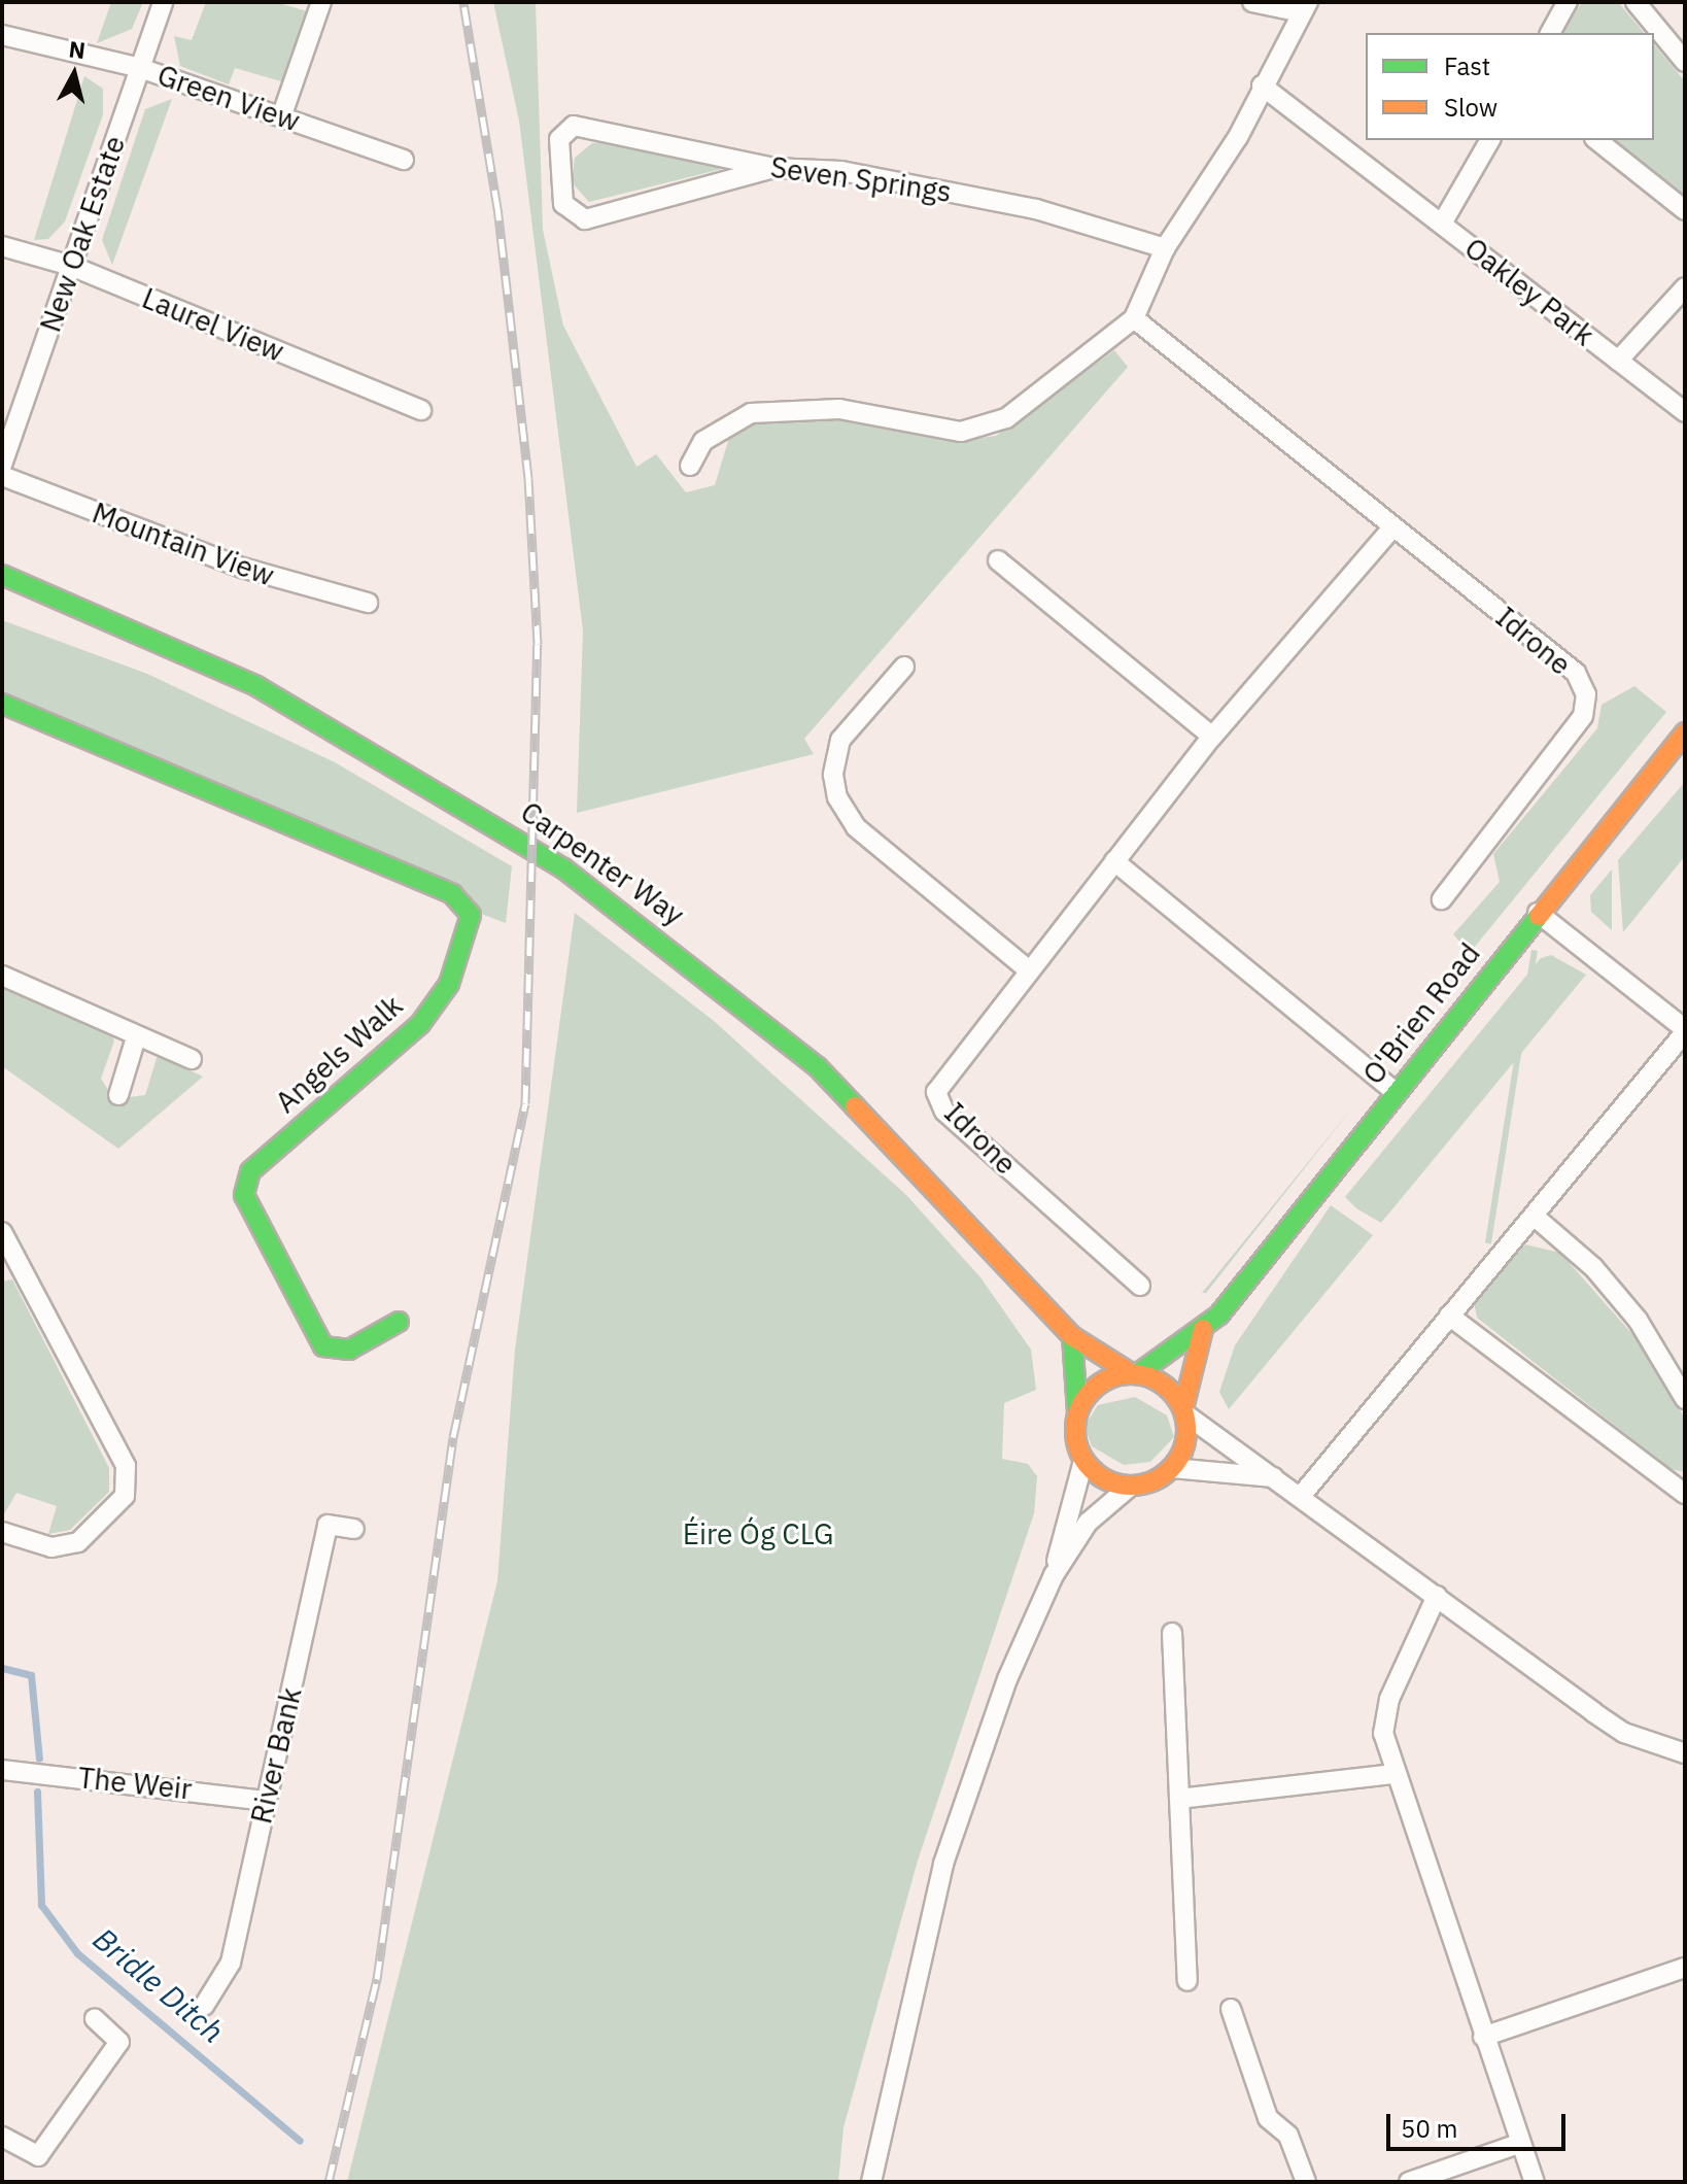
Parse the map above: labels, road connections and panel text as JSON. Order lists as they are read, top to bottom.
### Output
{
  "streets": {
    "street": [
      "Green View",
      "Seven Springs",
      "New Oak Estate",
      "Oakley Park",
      "Laurel View",
      "Mountain View",
      "Idrone",
      "Carpenter Way",
      "O'Brien Road",
      "Angels Walk",
      "River Bank",
      "The Weir"
    ]
  },
  "crossings": [
    ["Green View", "New Oak Estate"],
    ["New Oak Estate", "Laurel View"],
    ["Carpenter Way", "O'Brien Road"],
    ["River Bank", "The Weir"]
  ],
  "water": ["Bridle Ditch"],
  "parks": ["Éire Óg CLG"],
  "legend": ["Fast", "Slow"],
  "scale_bar": "50 m",
  "north": "top"
}
